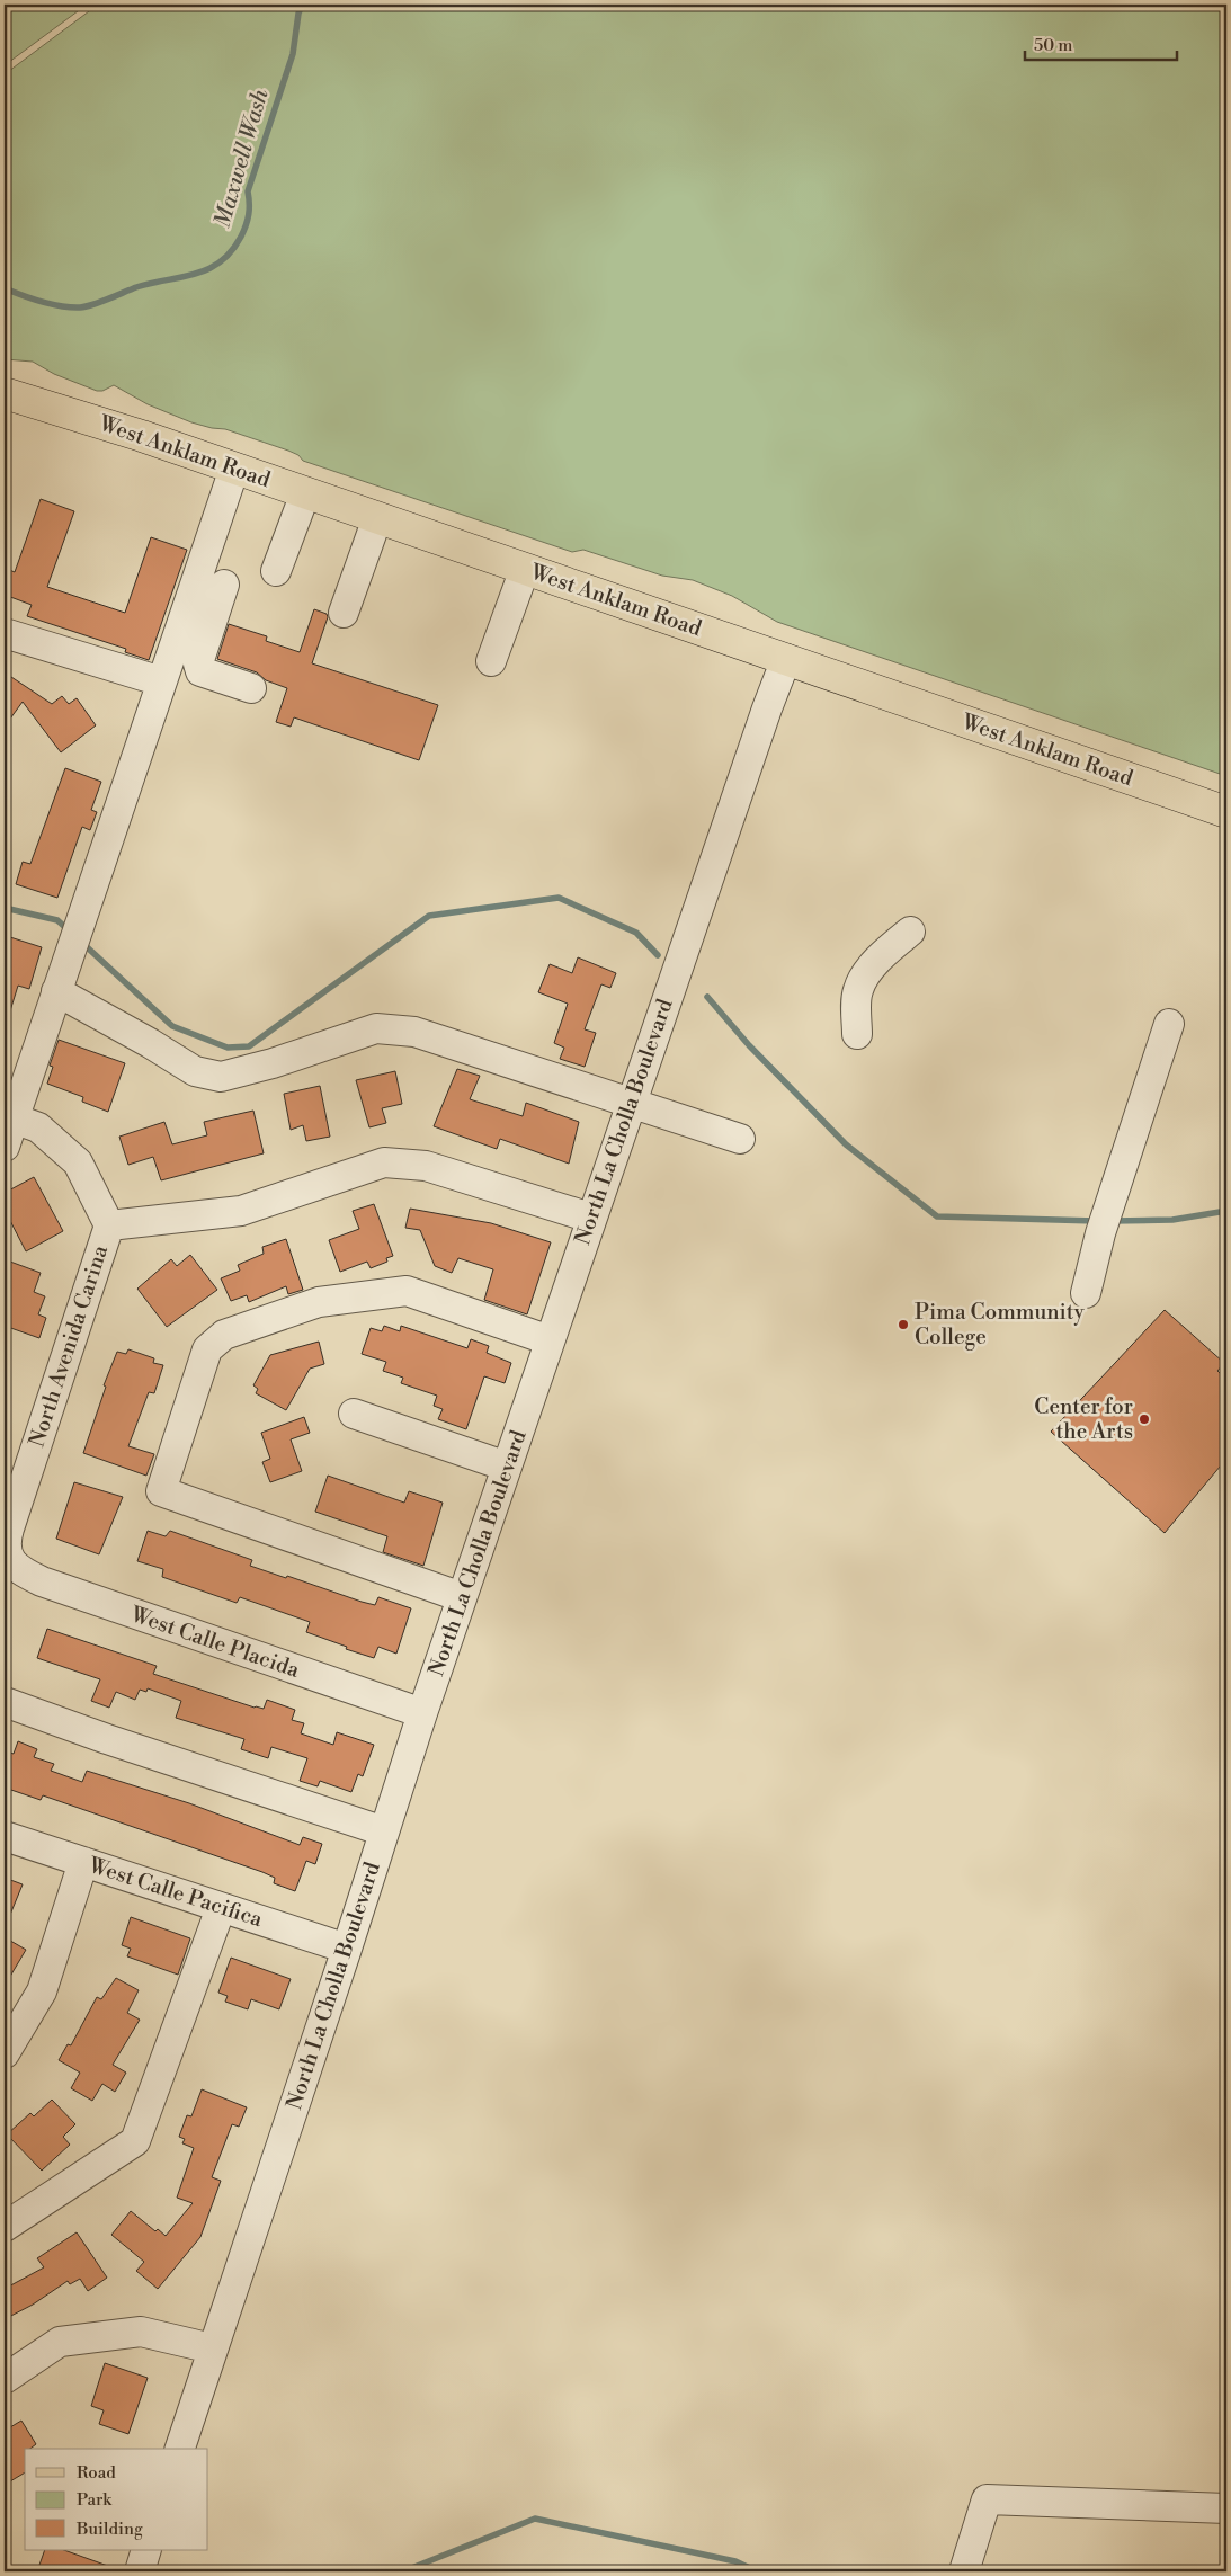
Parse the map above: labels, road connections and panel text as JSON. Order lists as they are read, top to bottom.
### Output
{
  "streets": {
    "main road": ["West Anklam Road"],
    "street": [
      "North La Cholla Boulevard",
      "North Avenida Carina",
      "West Calle Placida",
      "West Calle Pacifica"
    ]
  },
  "crossings": [
    ["West Anklam Road", "North La Cholla Boulevard"],
    ["North La Cholla Boulevard", "West Calle Placida"],
    ["North La Cholla Boulevard", "West Calle Pacifica"],
    ["North Avenida Carina", "West Calle Placida"]
  ],
  "water": ["Maxwell Wash"],
  "places": ["Pima Community College", "Center for the Arts"],
  "legend": ["Road", "Park", "Building"],
  "scale_bar": "50 m"
}
